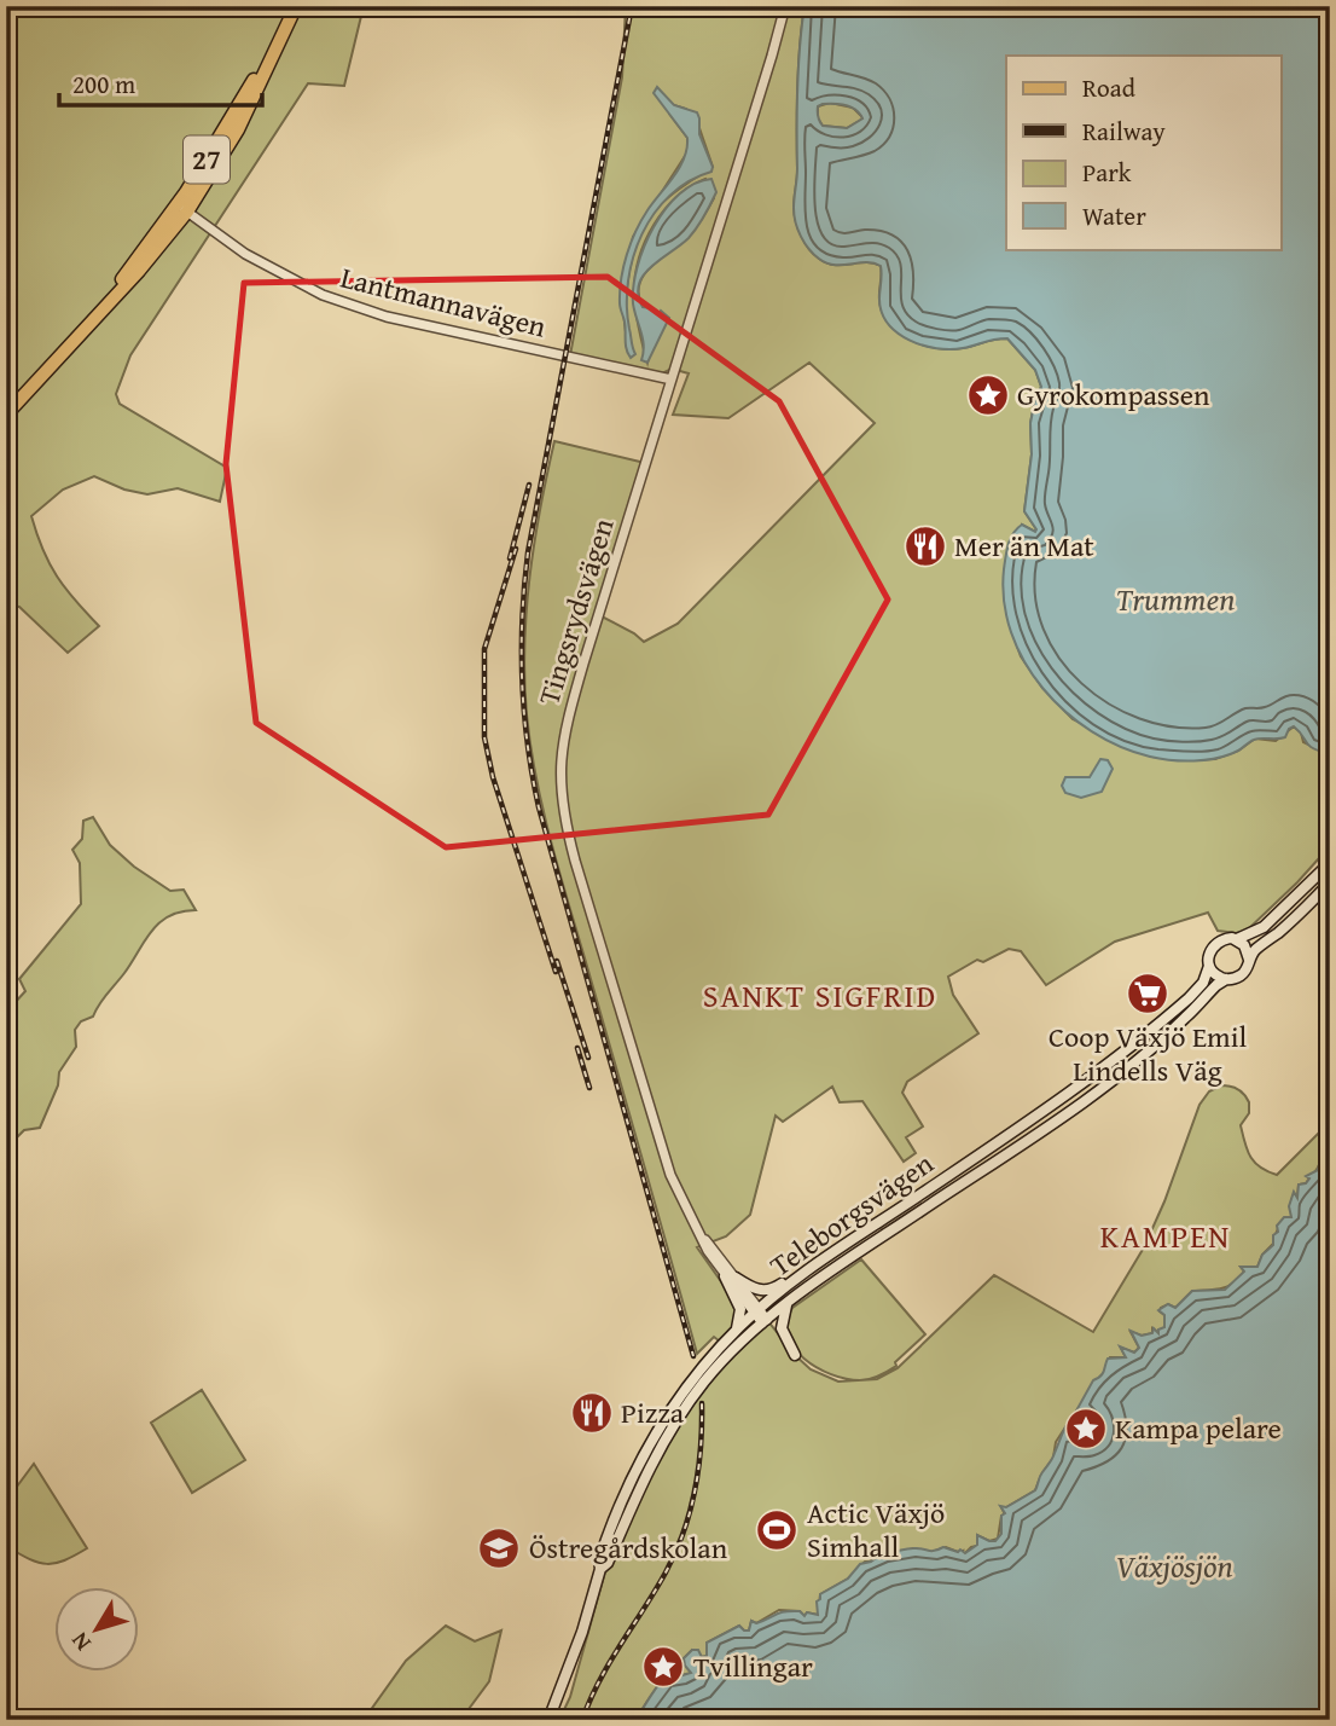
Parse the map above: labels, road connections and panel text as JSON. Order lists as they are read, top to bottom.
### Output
{
  "streets": {
    "main road": ["27", "Teleborgsvägen"],
    "street": ["Lantmannavägen", "Tingsrydsvägen"]
  },
  "crossings": [
    ["27", "Lantmannavägen"],
    ["Lantmannavägen", "Tingsrydsvägen"],
    ["Tingsrydsvägen", "Teleborgsvägen"]
  ],
  "districts": ["SANKT SIGFRID", "KAMPEN"],
  "water": ["Trummen", "Växjösjön"],
  "places": {
    "place": ["Gyrokompassen", "Kampa pelare", "Tvillingar"],
    "restaurant": ["Mer än Mat", "Pizza"],
    "supermarket": ["Coop Växjö Emil Lindells Väg"],
    "sports": ["Actic Växjö Simhall"],
    "school or university": ["Östregårdskolan"]
  },
  "legend": [
    "Road",
    "Railway",
    "Park",
    "Water"
  ],
  "scale_bar": "200 m",
  "north": "bottom left"
}
